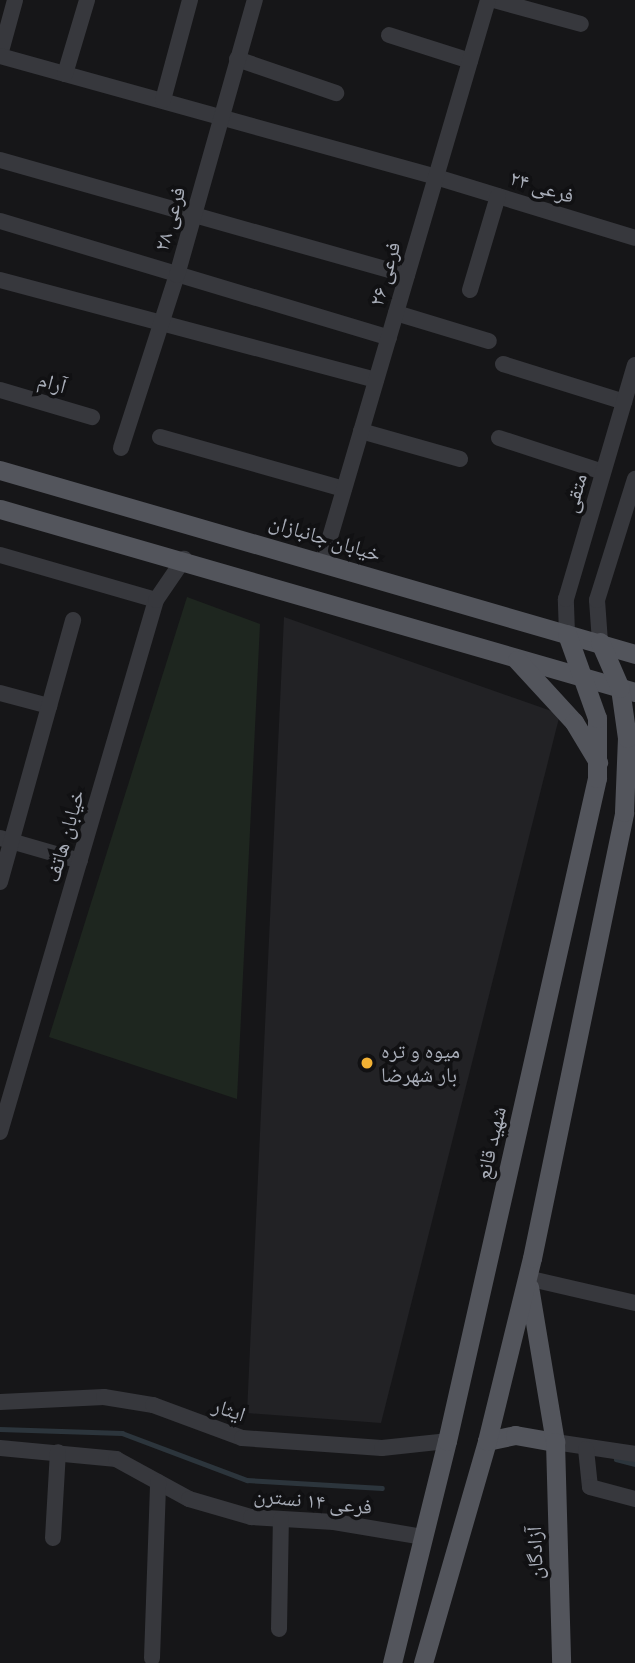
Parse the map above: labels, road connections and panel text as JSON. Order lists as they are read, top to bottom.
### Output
{
  "streets": {
    "main road": ["خیابان جانبازان", "شهید قانع", "آزادگان"],
    "street": [
      "فرعی ۲۴",
      "فرعی ۲۸",
      "فرعی ۲۶",
      "آرام",
      "متقی",
      "خیابان هاتف",
      "ایثار",
      "فرعی ۱۴ نسترن"
    ]
  },
  "crossings": [
    ["فرعی ۲۴", "فرعی ۲۸"],
    ["فرعی ۲۴", "فرعی ۲۶"],
    ["فرعی ۲۶", "خیابان جانبازان"],
    ["متقی", "خیابان جانبازان"],
    ["متقی", "شهید قانع"],
    ["خیابان جانبازان", "شهید قانع"],
    ["شهید قانع", "ایثار"],
    ["شهید قانع", "فرعی ۱۴ نسترن"]
  ],
  "places": ["میوه و تره بار شهرضا"]
}
